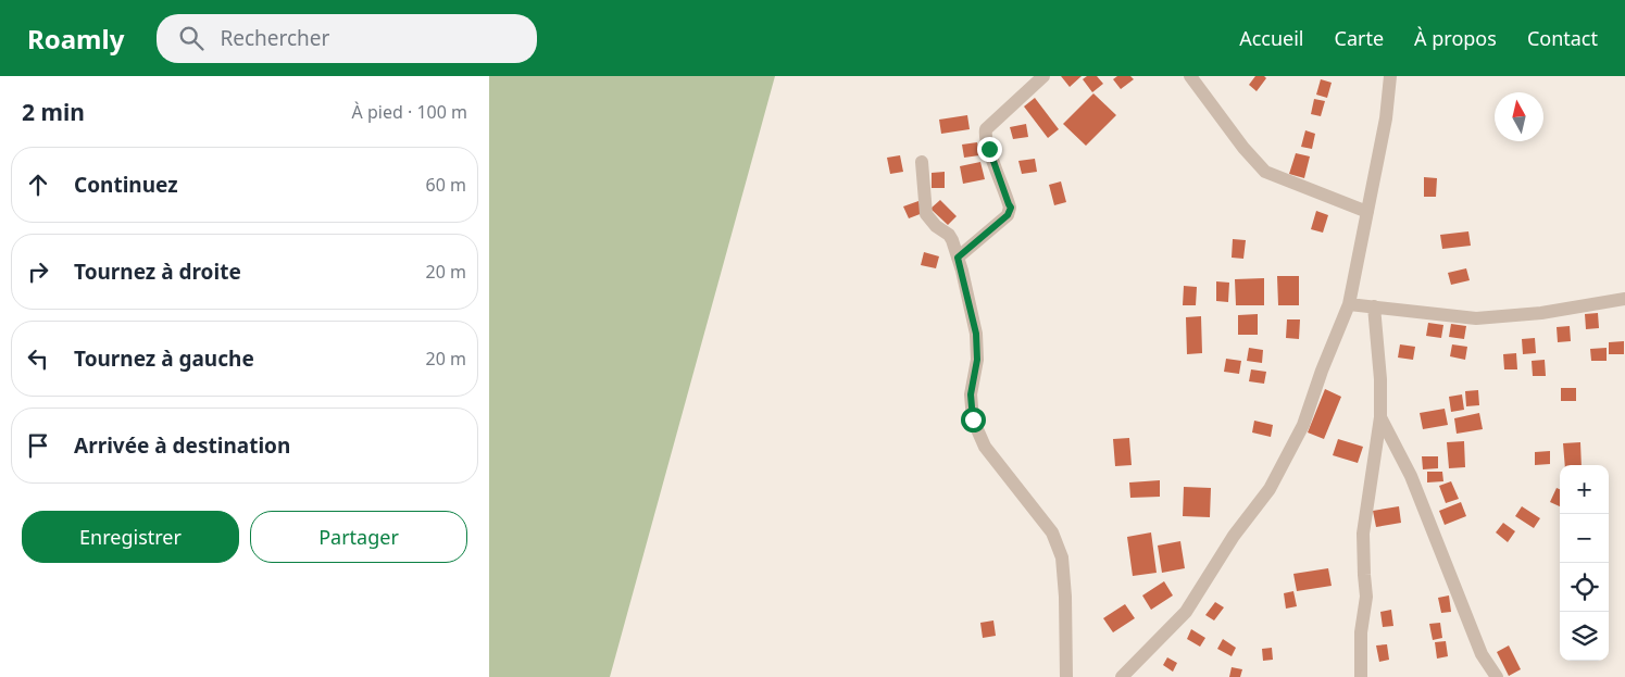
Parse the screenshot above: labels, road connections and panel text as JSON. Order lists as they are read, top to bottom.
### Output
{
  "north": "top",
  "page": {
    "header": "Roamly",
    "search": "Rechercher",
    "nav": [
      "Accueil",
      "Carte",
      "À propos",
      "Contact"
    ],
    "heading": ["2 min", "À pied · 100 m"],
    "list": [
      ["Continuez", "60 m"],
      ["Tournez à droite", "20 m"],
      ["Tournez à gauche", "20 m"],
      "Arrivée à destination"
    ],
    "map_buttons": ["+", "−"],
    "buttons": ["Enregistrer", "Partager"]
  }
}
